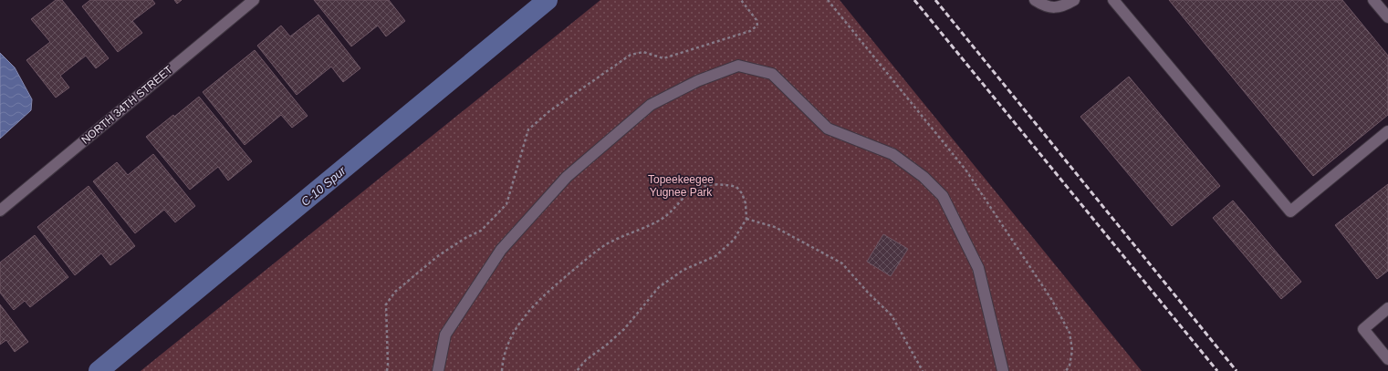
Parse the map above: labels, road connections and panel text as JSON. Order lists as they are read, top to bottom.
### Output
{
  "streets": {
    "street": ["NORTH 34TH STREET"]
  },
  "water": ["C-10 Spur"],
  "parks": ["Topeekeegee Yugnee Park"]
}
